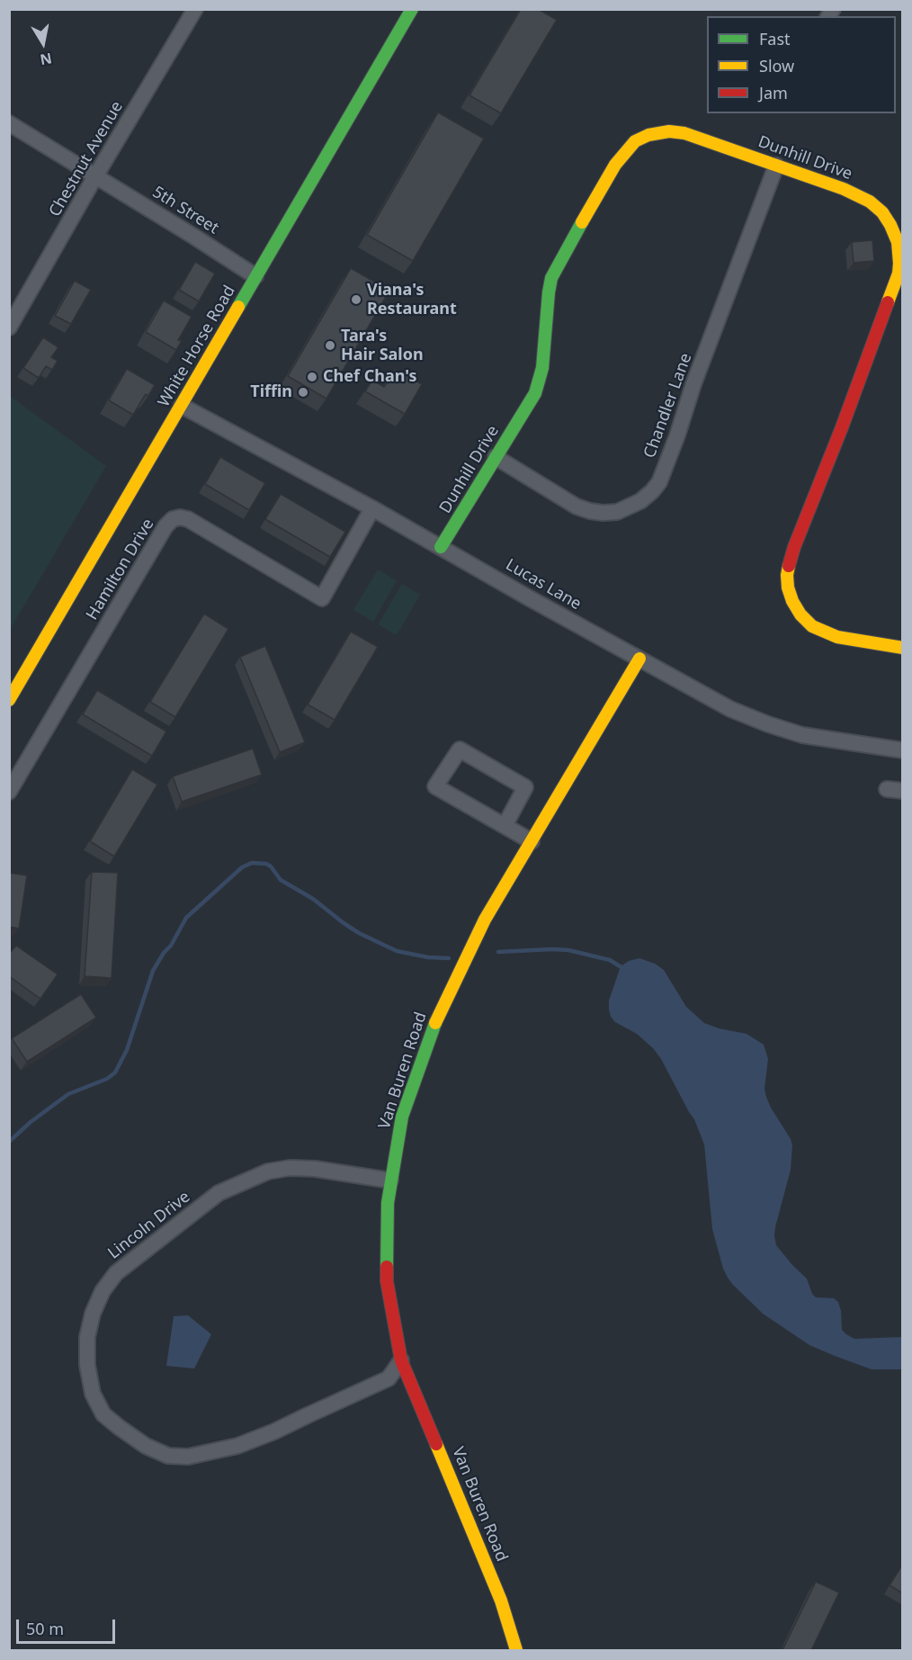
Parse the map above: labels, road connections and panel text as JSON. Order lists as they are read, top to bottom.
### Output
{
  "streets": {
    "street": [
      "Dunhill Drive",
      "Chestnut Avenue",
      "5th Street",
      "White Horse Road",
      "Chandler Lane",
      "Hamilton Drive",
      "Lucas Lane",
      "Van Buren Road",
      "Lincoln Drive"
    ]
  },
  "crossings": [
    ["Dunhill Drive", "Chandler Lane"],
    ["Dunhill Drive", "Lucas Lane"],
    ["Chestnut Avenue", "5th Street"],
    ["5th Street", "White Horse Road"],
    ["White Horse Road", "Lucas Lane"],
    ["Hamilton Drive", "Lucas Lane"],
    ["Lucas Lane", "Van Buren Road"],
    ["Van Buren Road", "Lincoln Drive"]
  ],
  "places": [
    "Viana's Restaurant",
    "Tara's Hair Salon",
    "Chef Chan's",
    "Tiffin"
  ],
  "legend": ["Fast", "Slow", "Jam"],
  "scale_bar": "50 m",
  "north": "bottom"
}
